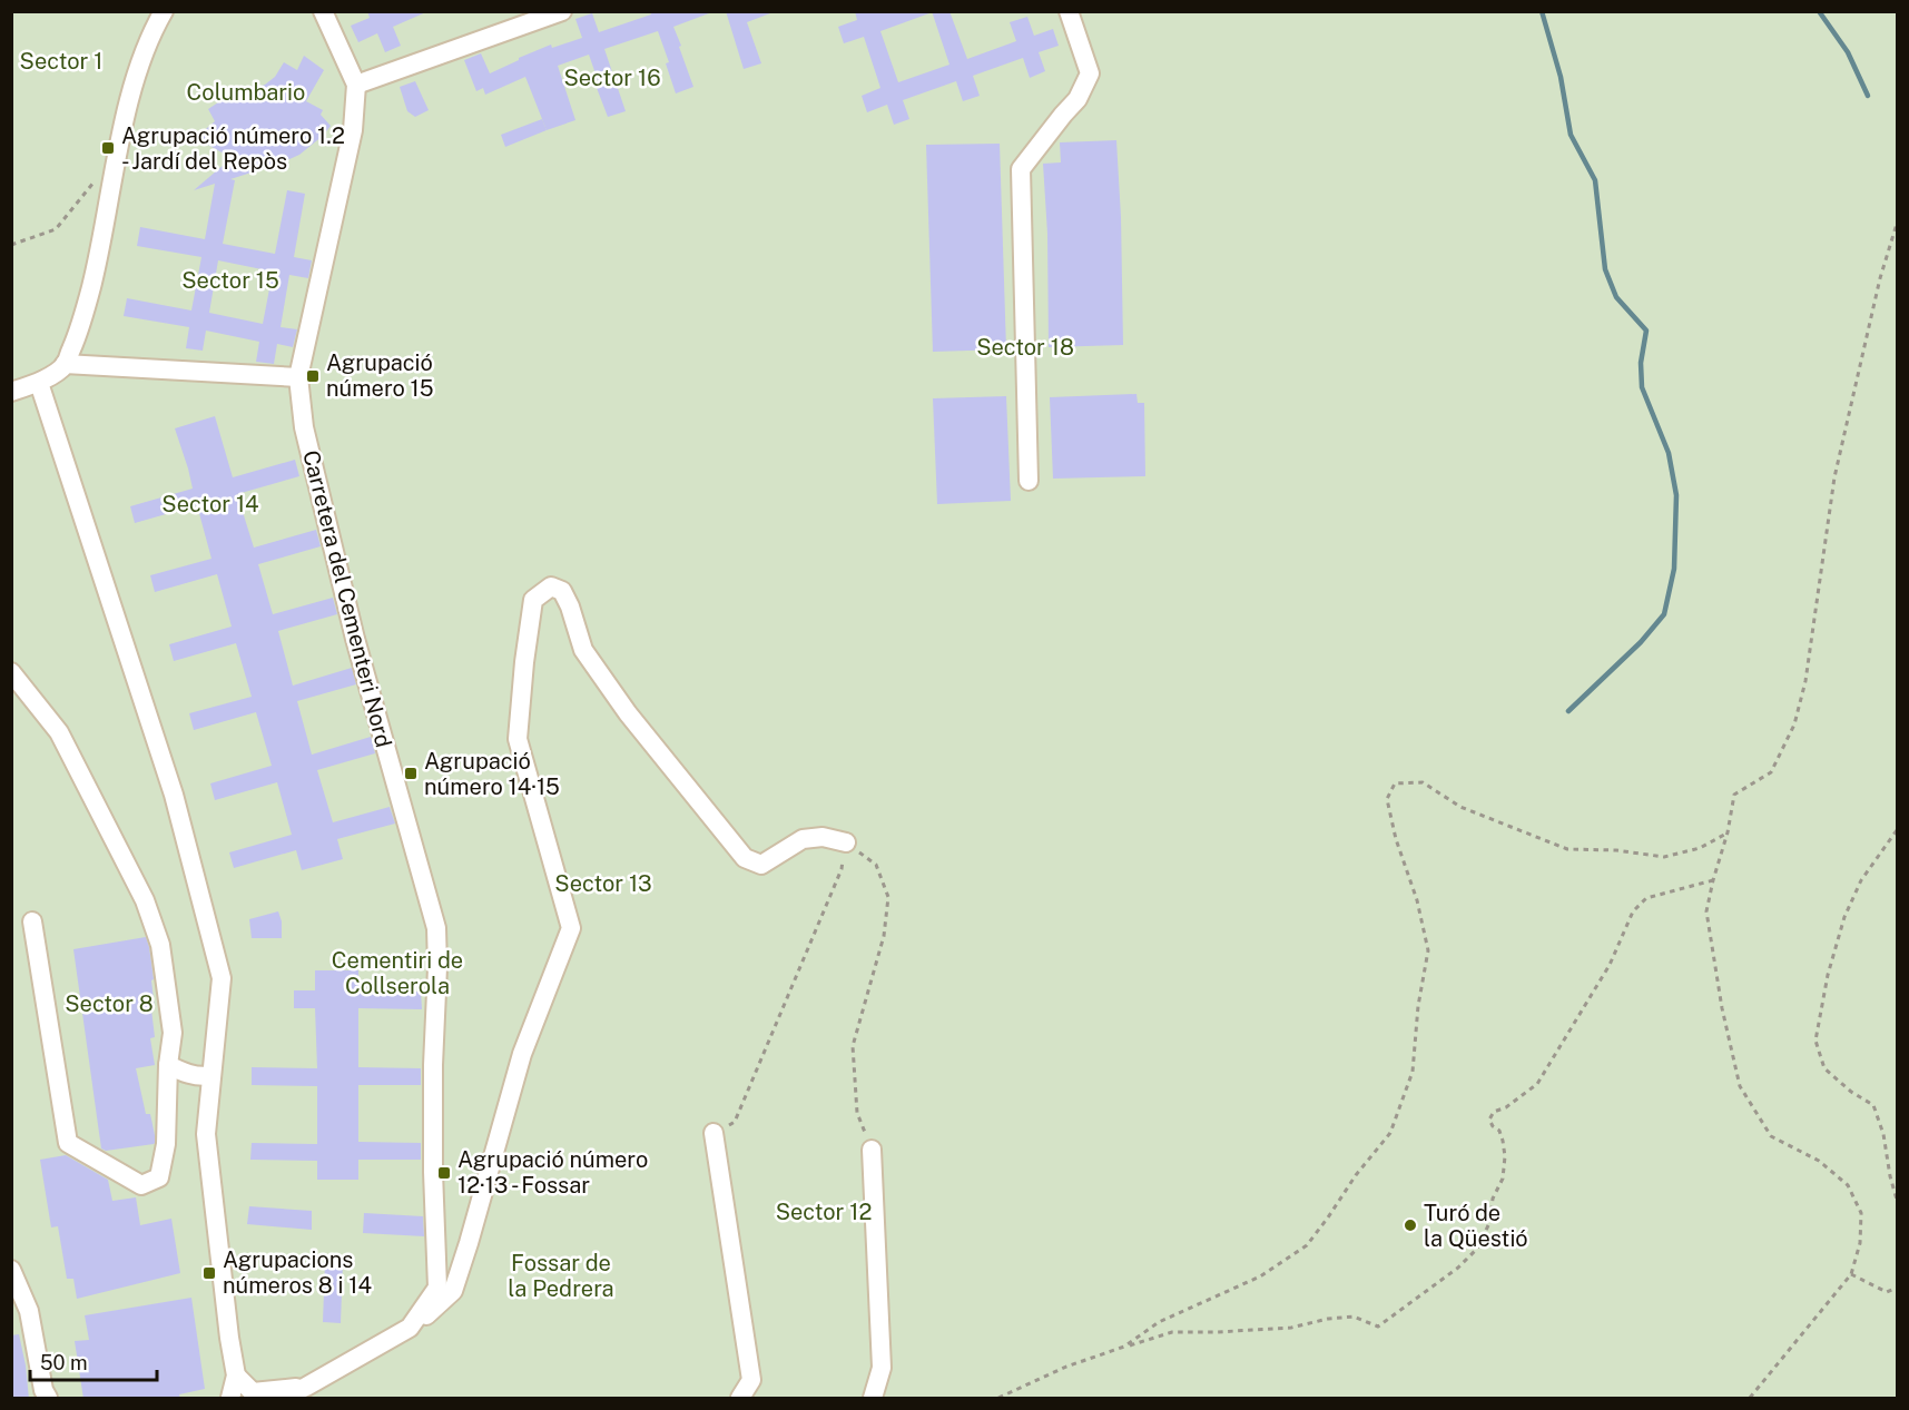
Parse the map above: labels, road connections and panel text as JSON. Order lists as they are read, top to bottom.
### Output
{
  "streets": {
    "street": ["Carretera del Cementeri Nord"]
  },
  "parks": [
    "Sector 1",
    "Sector 16",
    "Columbario",
    "Sector 15",
    "Sector 18",
    "Sector 14",
    "Sector 13",
    "Cementiri de Collserola",
    "Sector 8",
    "Sector 12",
    "Fossar de la Pedrera"
  ],
  "places": {
    "transit": [
      "Agrupació número 1.2 - Jardí del Repòs",
      "Agrupació número 15",
      "Agrupació número 14·15",
      "Agrupació número 12·13 - Fossar",
      "Agrupacions números 8 i 14"
    ],
    "other": ["Turó de la Qüestió"]
  },
  "scale_bar": "50 m"
}
